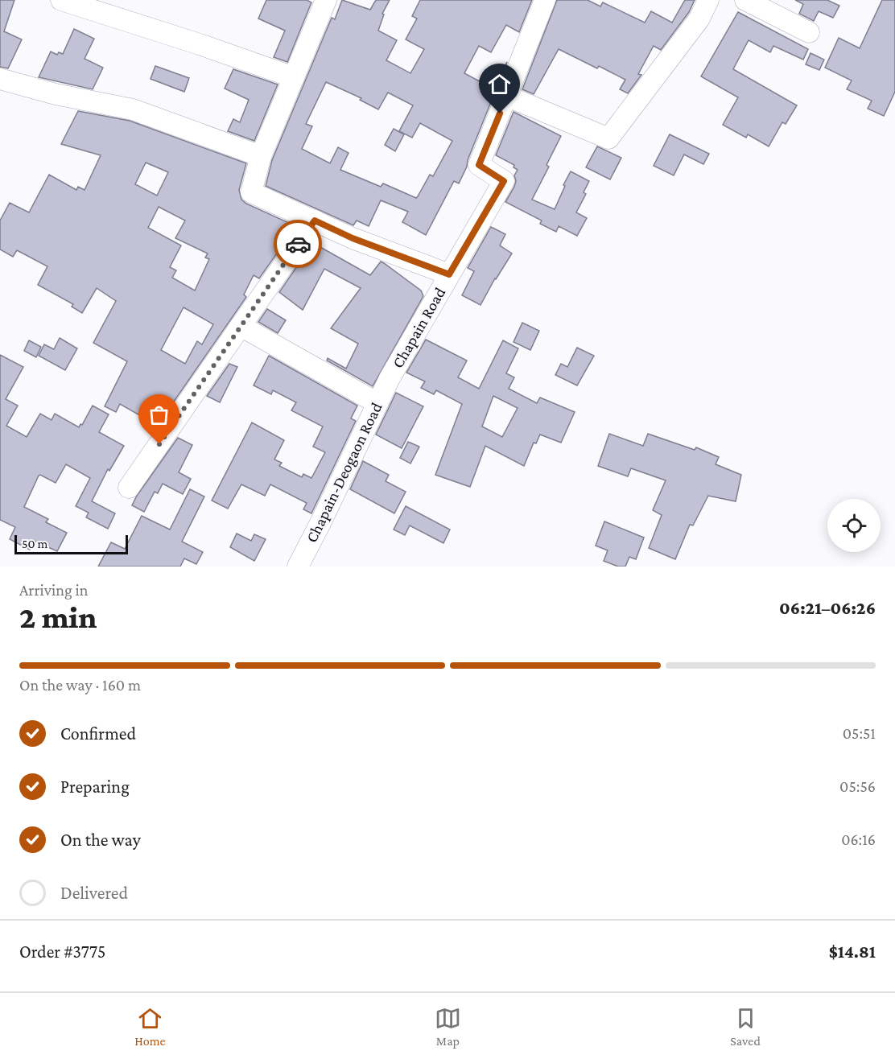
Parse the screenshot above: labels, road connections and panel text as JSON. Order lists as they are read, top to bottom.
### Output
{
  "streets": {
    "street": ["Chapain Road", "Chapain-Deogaon Road"]
  },
  "crossings": [
    ["Chapain Road", "Chapain-Deogaon Road"]
  ],
  "scale_bar": "50 m",
  "page": {
    "scale": "50 m",
    "heading": ["2 min", "Arriving in", "06:21–06:26"],
    "panel": ["Order #3775", "$14.81"],
    "bar": "On the way · 160 m",
    "list": [
      ["Confirmed", "05:51"],
      ["Preparing", "05:56"],
      ["On the way", "06:16"],
      "Delivered"
    ],
    "tabs": ["Home", "Map", "Saved"]
  }
}
